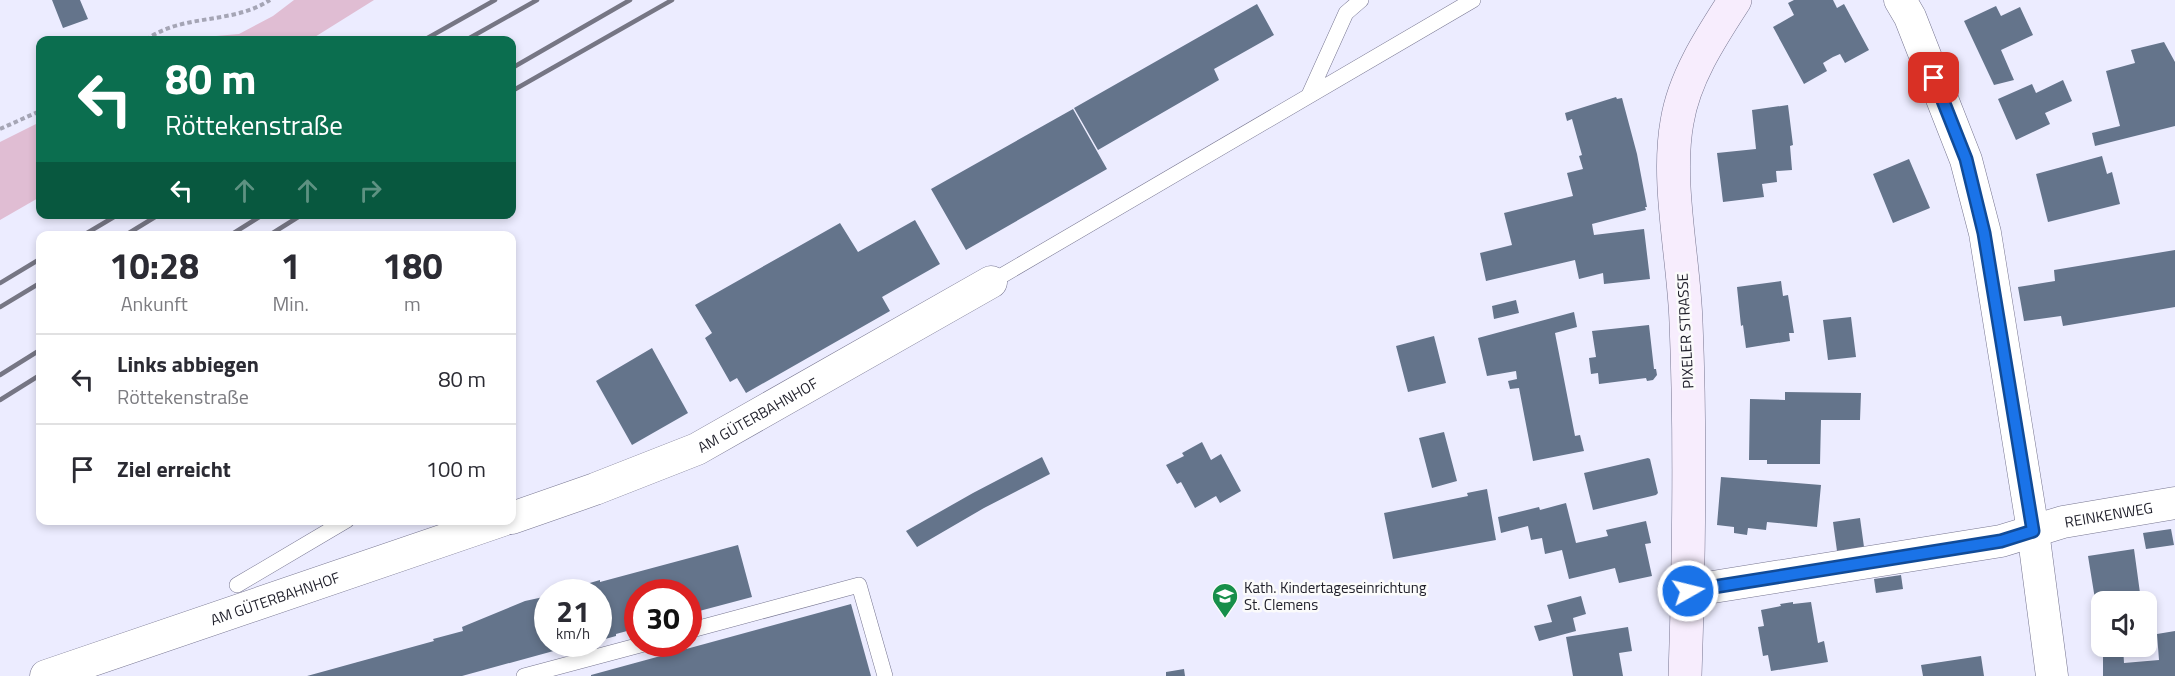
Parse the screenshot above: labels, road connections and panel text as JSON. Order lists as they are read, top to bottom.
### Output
{
  "streets": {
    "main road": ["PIXELER STRASSE"],
    "street": ["AM GÜTERBAHNHOF", "REINKENWEG"]
  },
  "crossings": [
    ["PIXELER STRASSE", "REINKENWEG"]
  ],
  "places": {
    "school or university": ["Kath. Kindertageseinrichtung St. Clemens"]
  },
  "page": {
    "turn": ["80 m", "Röttekenstraße"],
    "eta": [
      "10:28",
      "Ankunft",
      "1",
      "Min.",
      "180",
      "m"
    ],
    "list": [
      {
        "name": "Links abbiegen",
        "note": "Röttekenstraße",
        "value": "80 m"
      },
      {
        "name": "Ziel erreicht",
        "value": "100 m"
      }
    ],
    "speed": "21 km/h",
    "limit": "30"
  }
}
